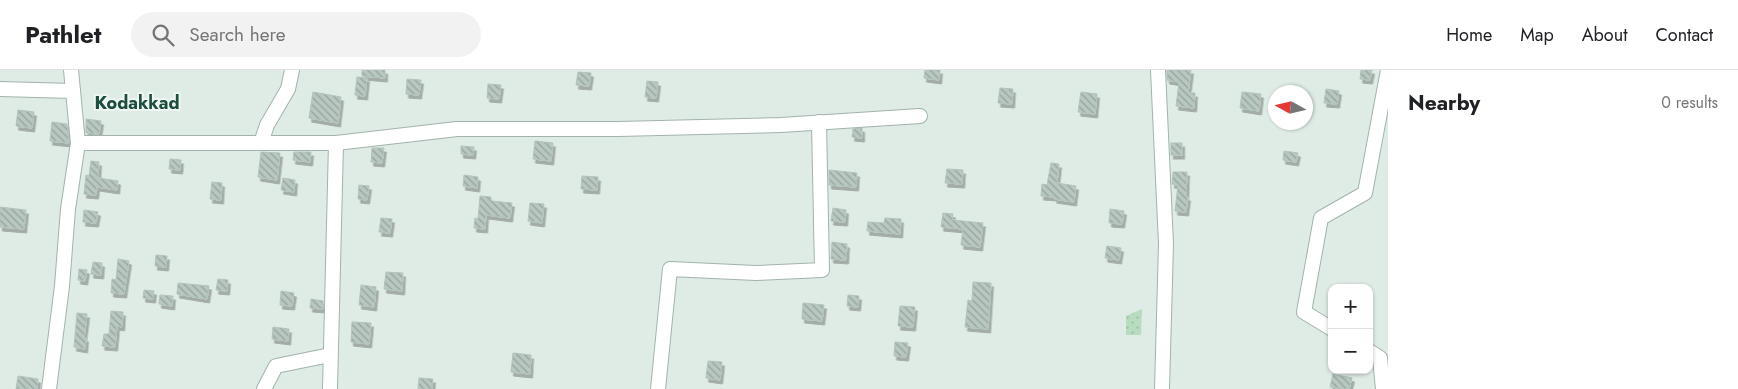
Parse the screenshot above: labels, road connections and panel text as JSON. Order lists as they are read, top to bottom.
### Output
{
  "districts": ["Kodakkad"],
  "north": "left",
  "page": {
    "header": "Pathlet",
    "search": "Search here",
    "nav": [
      "Home",
      "Map",
      "About",
      "Contact"
    ],
    "heading": ["Nearby", "0 results"],
    "map_buttons": ["+", "−"]
  }
}
